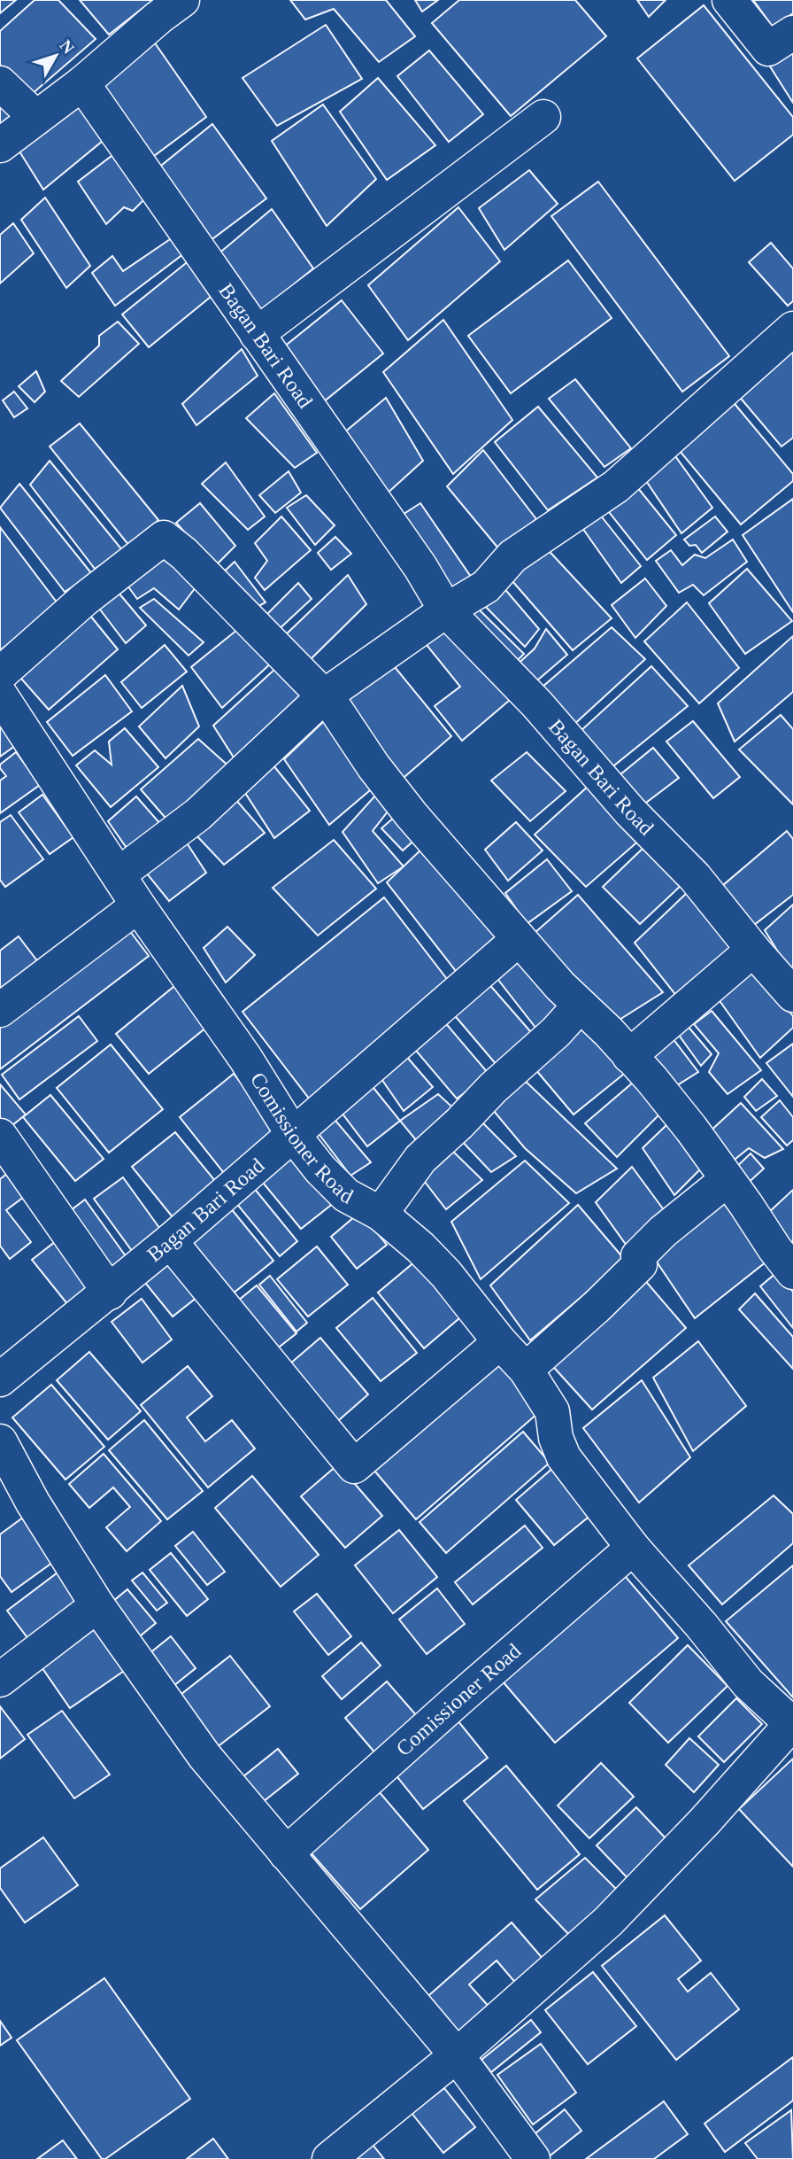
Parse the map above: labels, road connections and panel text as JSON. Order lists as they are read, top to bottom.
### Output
{
  "streets": {
    "street": ["Bagan Bari Road", "Comissioner Road"]
  },
  "crossings": [
    ["Bagan Bari Road", "Comissioner Road"]
  ],
  "north": "top right"
}
